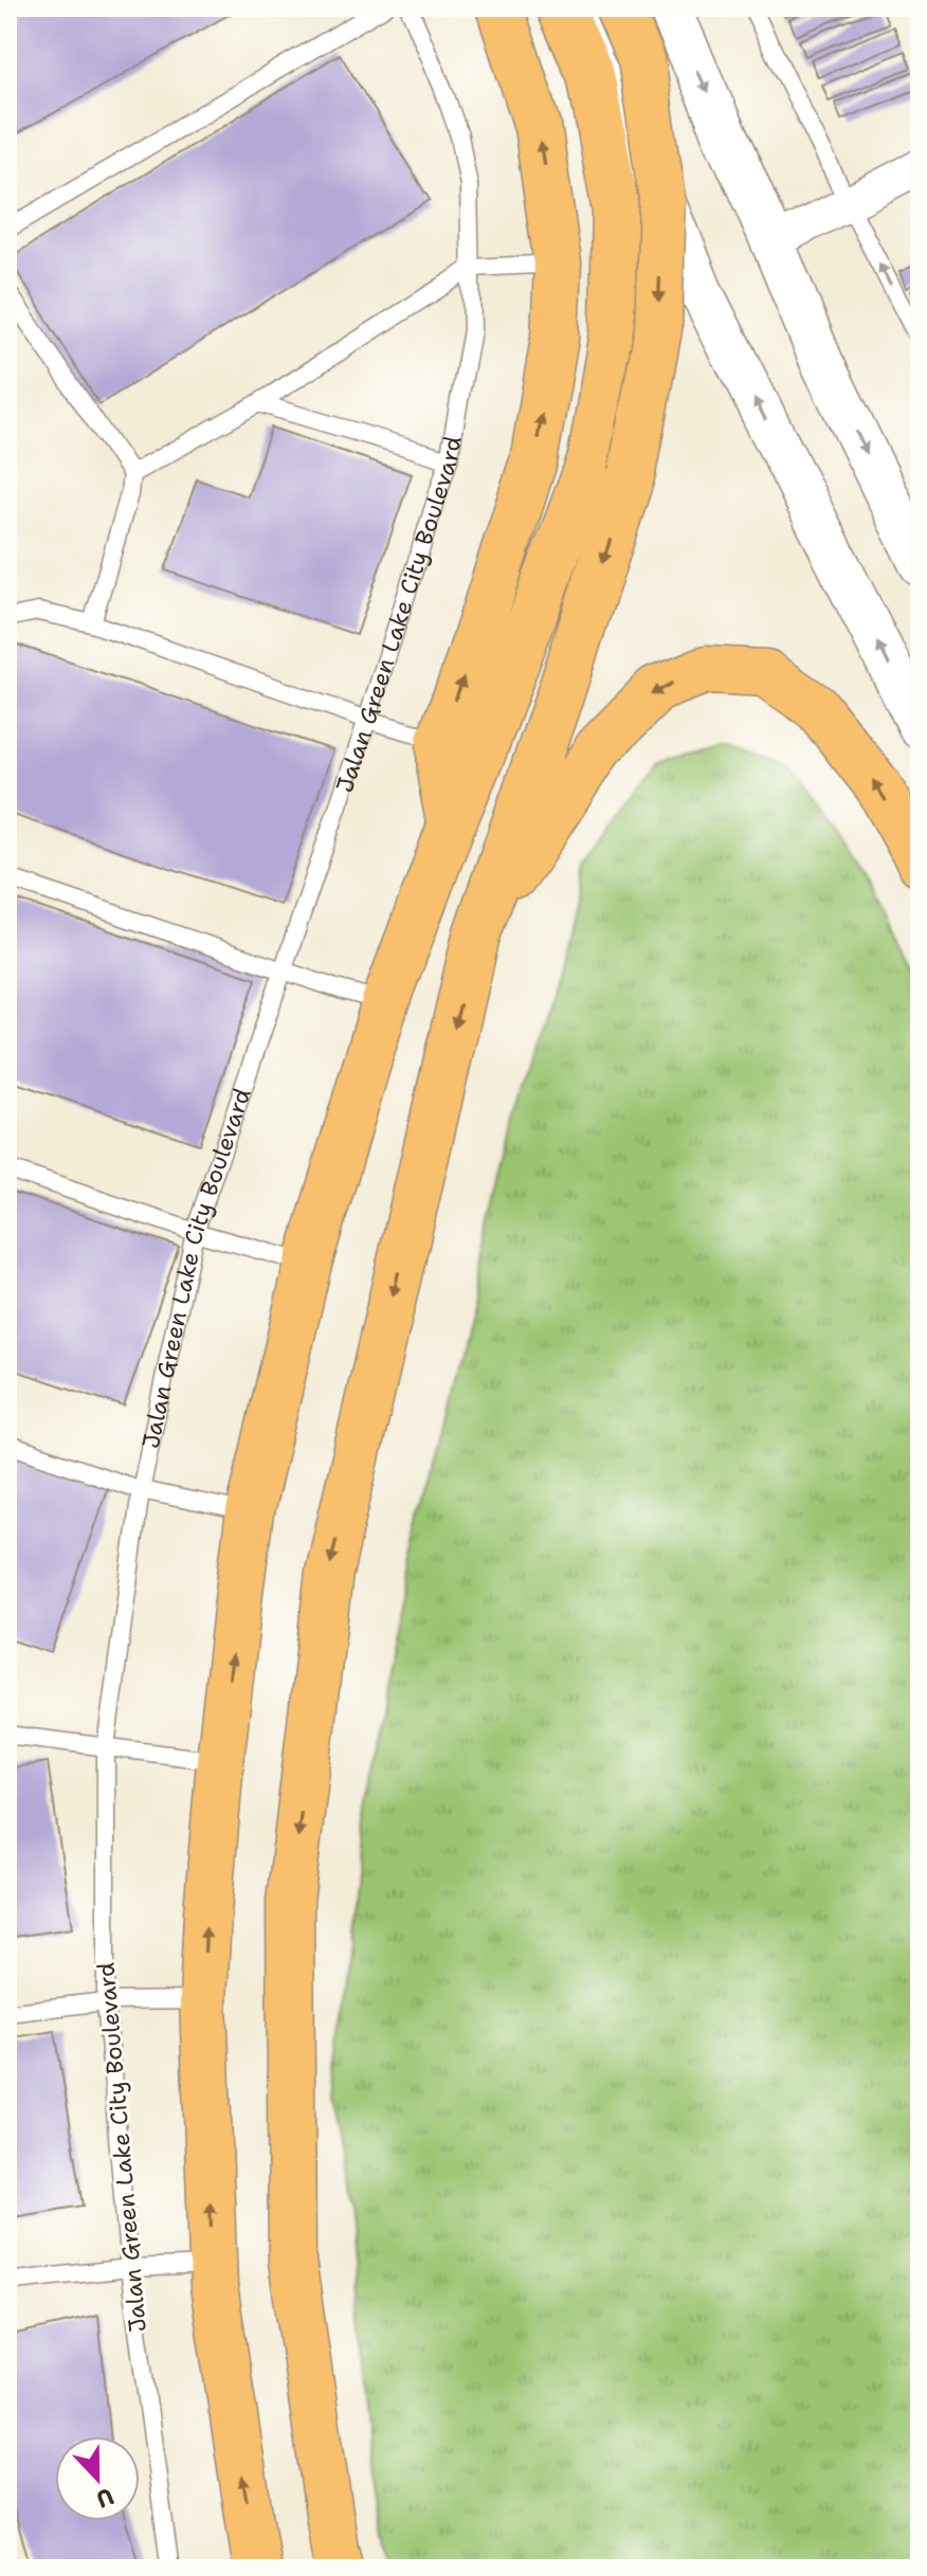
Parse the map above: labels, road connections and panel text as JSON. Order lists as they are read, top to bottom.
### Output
{
  "streets": {
    "lane": ["Jalan Green Lake City Boulevard"]
  },
  "north": "bottom"
}
